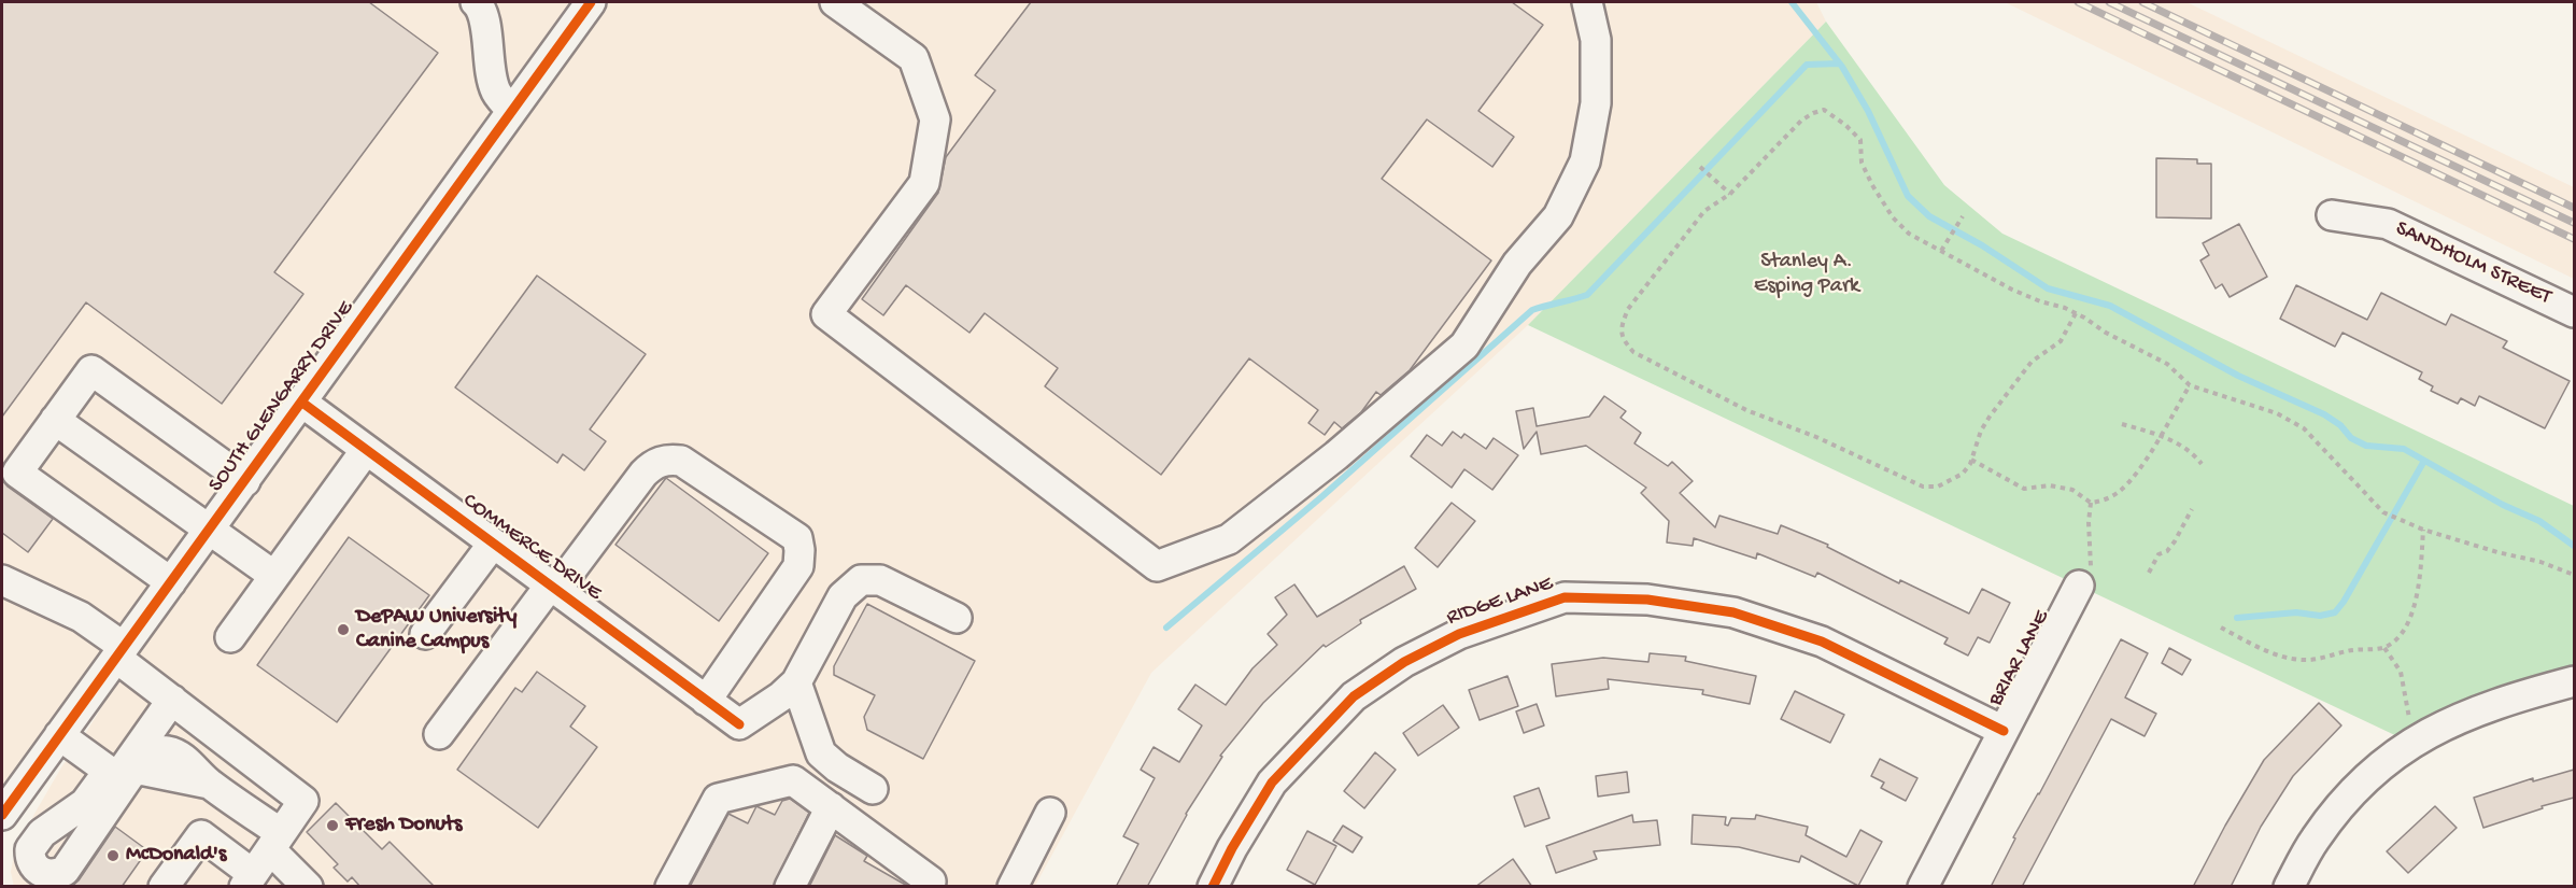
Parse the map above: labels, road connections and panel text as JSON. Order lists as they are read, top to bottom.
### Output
{
  "streets": {
    "street": [
      "SANDHOLM STREET",
      "SOUTH GLENGARRY DRIVE",
      "COMMERCE DRIVE",
      "RIDGE LANE",
      "BRIAR LANE"
    ]
  },
  "crossings": [
    ["SOUTH GLENGARRY DRIVE", "COMMERCE DRIVE"],
    ["RIDGE LANE", "BRIAR LANE"]
  ],
  "parks": ["Stanley A. Esping Park"],
  "places": ["DePAW University Canine Campus", "Fresh Donuts", "McDonald's"]
}
